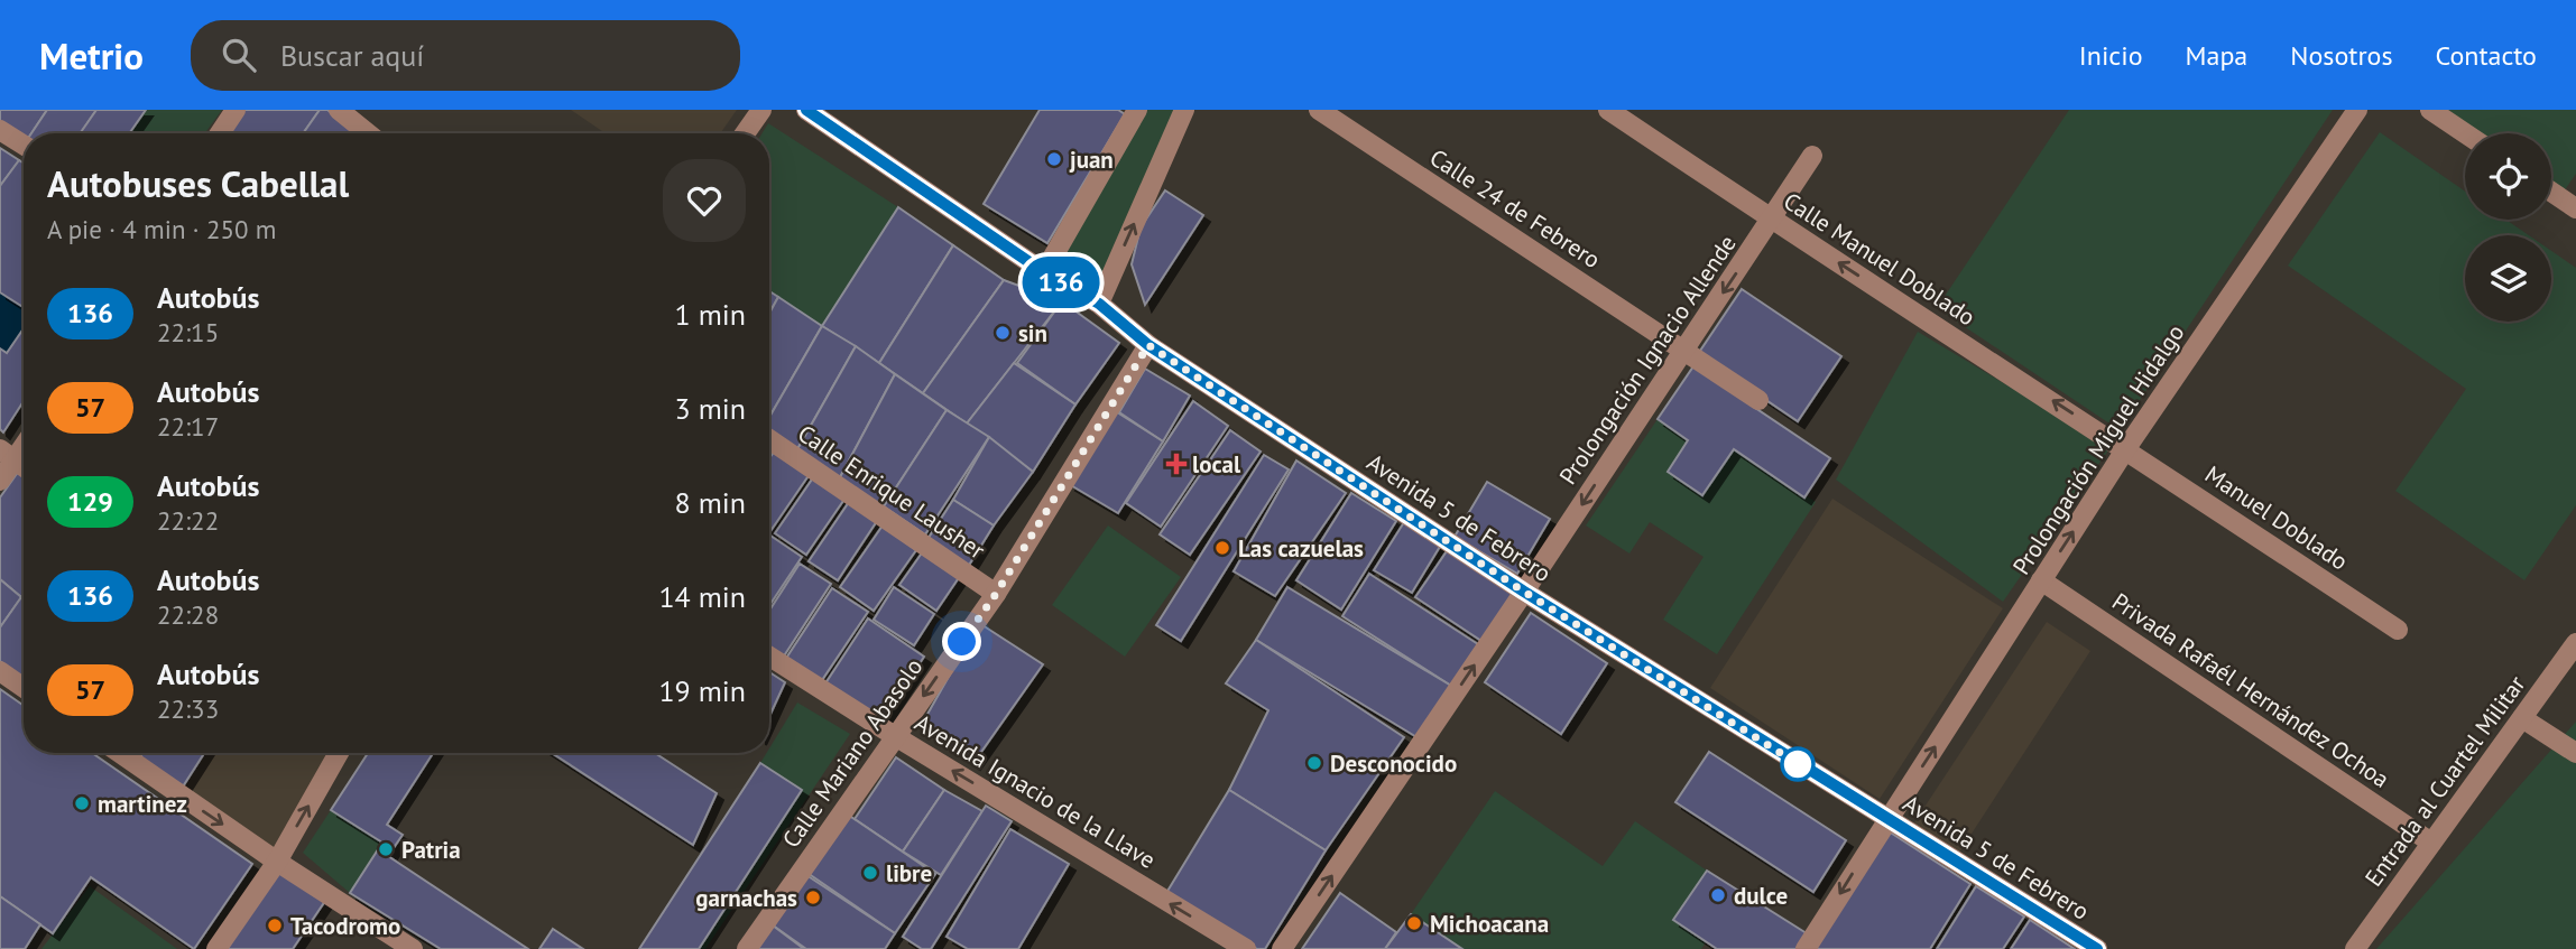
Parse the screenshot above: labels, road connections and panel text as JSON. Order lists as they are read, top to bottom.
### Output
{
  "streets": {
    "street": [
      "Calle 24 de Febrero",
      "Calle Manuel Doblado",
      "Prolongación Ignacio Allende",
      "Prolongación Miguel Hidalgo",
      "Calle Enrique Lausher",
      "Avenida 5 de Febrero",
      "Manuel Doblado",
      "Privada Rafaél Hernández Ochoa",
      "Calle Mariano Abasolo",
      "Entrada al Cuartel Militar",
      "Avenida Ignacio de la Llave"
    ]
  },
  "crossings": [
    ["Calle 24 de Febrero", "Prolongación Ignacio Allende"],
    ["Calle Manuel Doblado", "Prolongación Ignacio Allende"],
    ["Calle Manuel Doblado", "Prolongación Miguel Hidalgo"],
    ["Calle Manuel Doblado", "Manuel Doblado"],
    ["Prolongación Ignacio Allende", "Avenida 5 de Febrero"],
    ["Prolongación Miguel Hidalgo", "Avenida 5 de Febrero"],
    ["Prolongación Miguel Hidalgo", "Manuel Doblado"],
    ["Prolongación Miguel Hidalgo", "Privada Rafaél Hernández Ochoa"],
    ["Calle Enrique Lausher", "Calle Mariano Abasolo"],
    ["Avenida 5 de Febrero", "Calle Mariano Abasolo"],
    ["Privada Rafaél Hernández Ochoa", "Entrada al Cuartel Militar"],
    ["Calle Mariano Abasolo", "Avenida Ignacio de la Llave"]
  ],
  "one_way": ["Calle Manuel Doblado", "Avenida Ignacio de la Llave"],
  "places": {
    "other": [
      "juan",
      "sin",
      "Las cazuelas",
      "Desconocido",
      "martinez",
      "Patria",
      "libre",
      "dulce",
      "garnachas",
      "Michoacana",
      "Tacodromo"
    ],
    "health": ["local"]
  },
  "lines": ["bus line 136"],
  "page": {
    "header": "Metrio",
    "search": "Buscar aquí",
    "nav": [
      "Inicio",
      "Mapa",
      "Nosotros",
      "Contacto"
    ],
    "on_map": "136",
    "heading": ["Autobuses Cabellal", "A pie · 4 min · 250 m"],
    "list": [
      {
        "mark": "136",
        "name": "Autobús",
        "note": "22:15",
        "value": "1 min"
      },
      {
        "mark": "57",
        "name": "Autobús",
        "note": "22:17",
        "value": "3 min"
      },
      {
        "mark": "129",
        "name": "Autobús",
        "note": "22:22",
        "value": "8 min"
      },
      {
        "mark": "136",
        "name": "Autobús",
        "note": "22:28",
        "value": "14 min"
      },
      {
        "mark": "57",
        "name": "Autobús",
        "note": "22:33",
        "value": "19 min"
      }
    ]
  }
}
